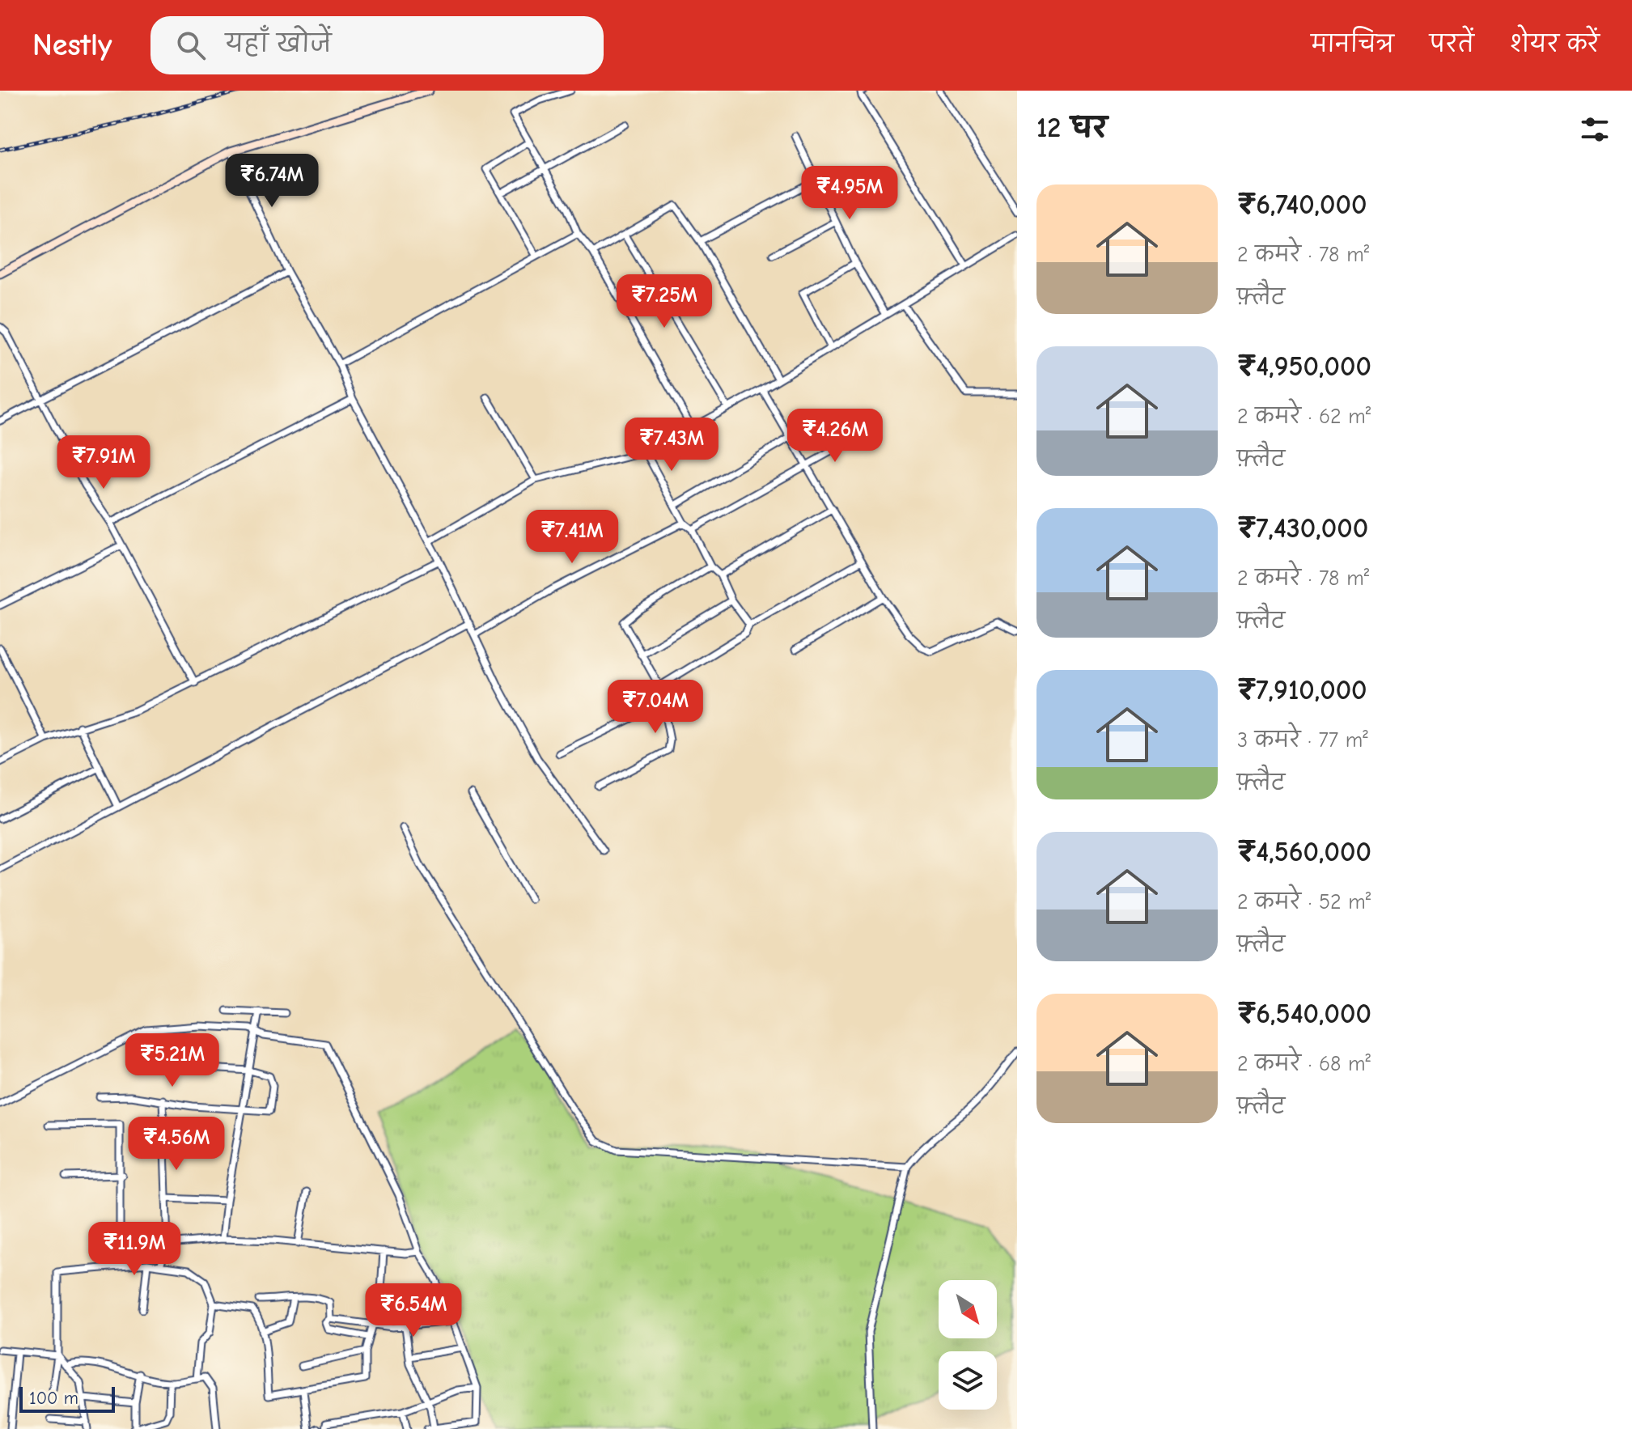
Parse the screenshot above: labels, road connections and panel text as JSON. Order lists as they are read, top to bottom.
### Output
{
  "scale_bar": "100 m",
  "north": "bottom right",
  "page": {
    "header": "Nestly",
    "search": "यहाँ खोजें",
    "nav": ["मानचित्र", "परतें", "शेयर करें"],
    "heading": "12 घर",
    "price": [
      "₹6.74M",
      "₹4.95M",
      "₹7.25M",
      "₹4.26M",
      "₹7.43M",
      "₹7.91M",
      "₹7.41M",
      "₹7.04M",
      "₹5.21M",
      "₹4.56M",
      "₹11.9M",
      "₹6.54M"
    ],
    "list": [
      {
        "name": "₹6,740,000",
        "note": "2 कमरे · 78 m² · फ़्लैट"
      },
      {
        "name": "₹4,950,000",
        "note": "2 कमरे · 62 m² · फ़्लैट"
      },
      {
        "name": "₹7,430,000",
        "note": "2 कमरे · 78 m² · फ़्लैट"
      },
      {
        "name": "₹7,910,000",
        "note": "3 कमरे · 77 m² · फ़्लैट"
      },
      {
        "name": "₹4,560,000",
        "note": "2 कमरे · 52 m² · फ़्लैट"
      },
      {
        "name": "₹6,540,000",
        "note": "2 कमरे · 68 m² · फ़्लैट"
      }
    ],
    "scale": "100 m"
  }
}
